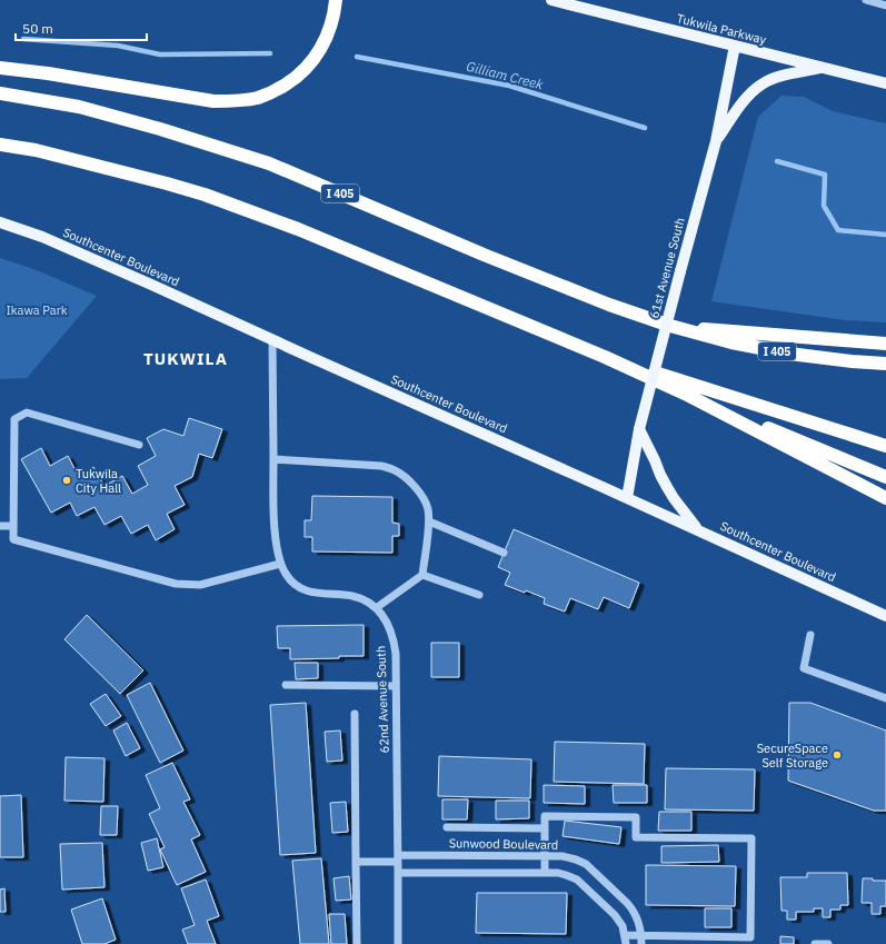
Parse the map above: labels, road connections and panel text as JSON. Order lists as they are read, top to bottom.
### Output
{
  "streets": {
    "highway": ["I 405"],
    "main road": ["Tukwila Parkway", "Southcenter Boulevard", "61st Avenue South"],
    "street": ["62nd Avenue South", "Sunwood Boulevard"]
  },
  "crossings": [
    ["Tukwila Parkway", "61st Avenue South"],
    ["Southcenter Boulevard", "61st Avenue South"],
    ["Southcenter Boulevard", "62nd Avenue South"],
    ["62nd Avenue South", "Sunwood Boulevard"]
  ],
  "districts": ["TUKWILA"],
  "water": ["Gilliam Creek"],
  "parks": ["Ikawa Park"],
  "places": ["Tukwila City Hall", "SecureSpace Self Storage"],
  "scale_bar": "50 m"
}
